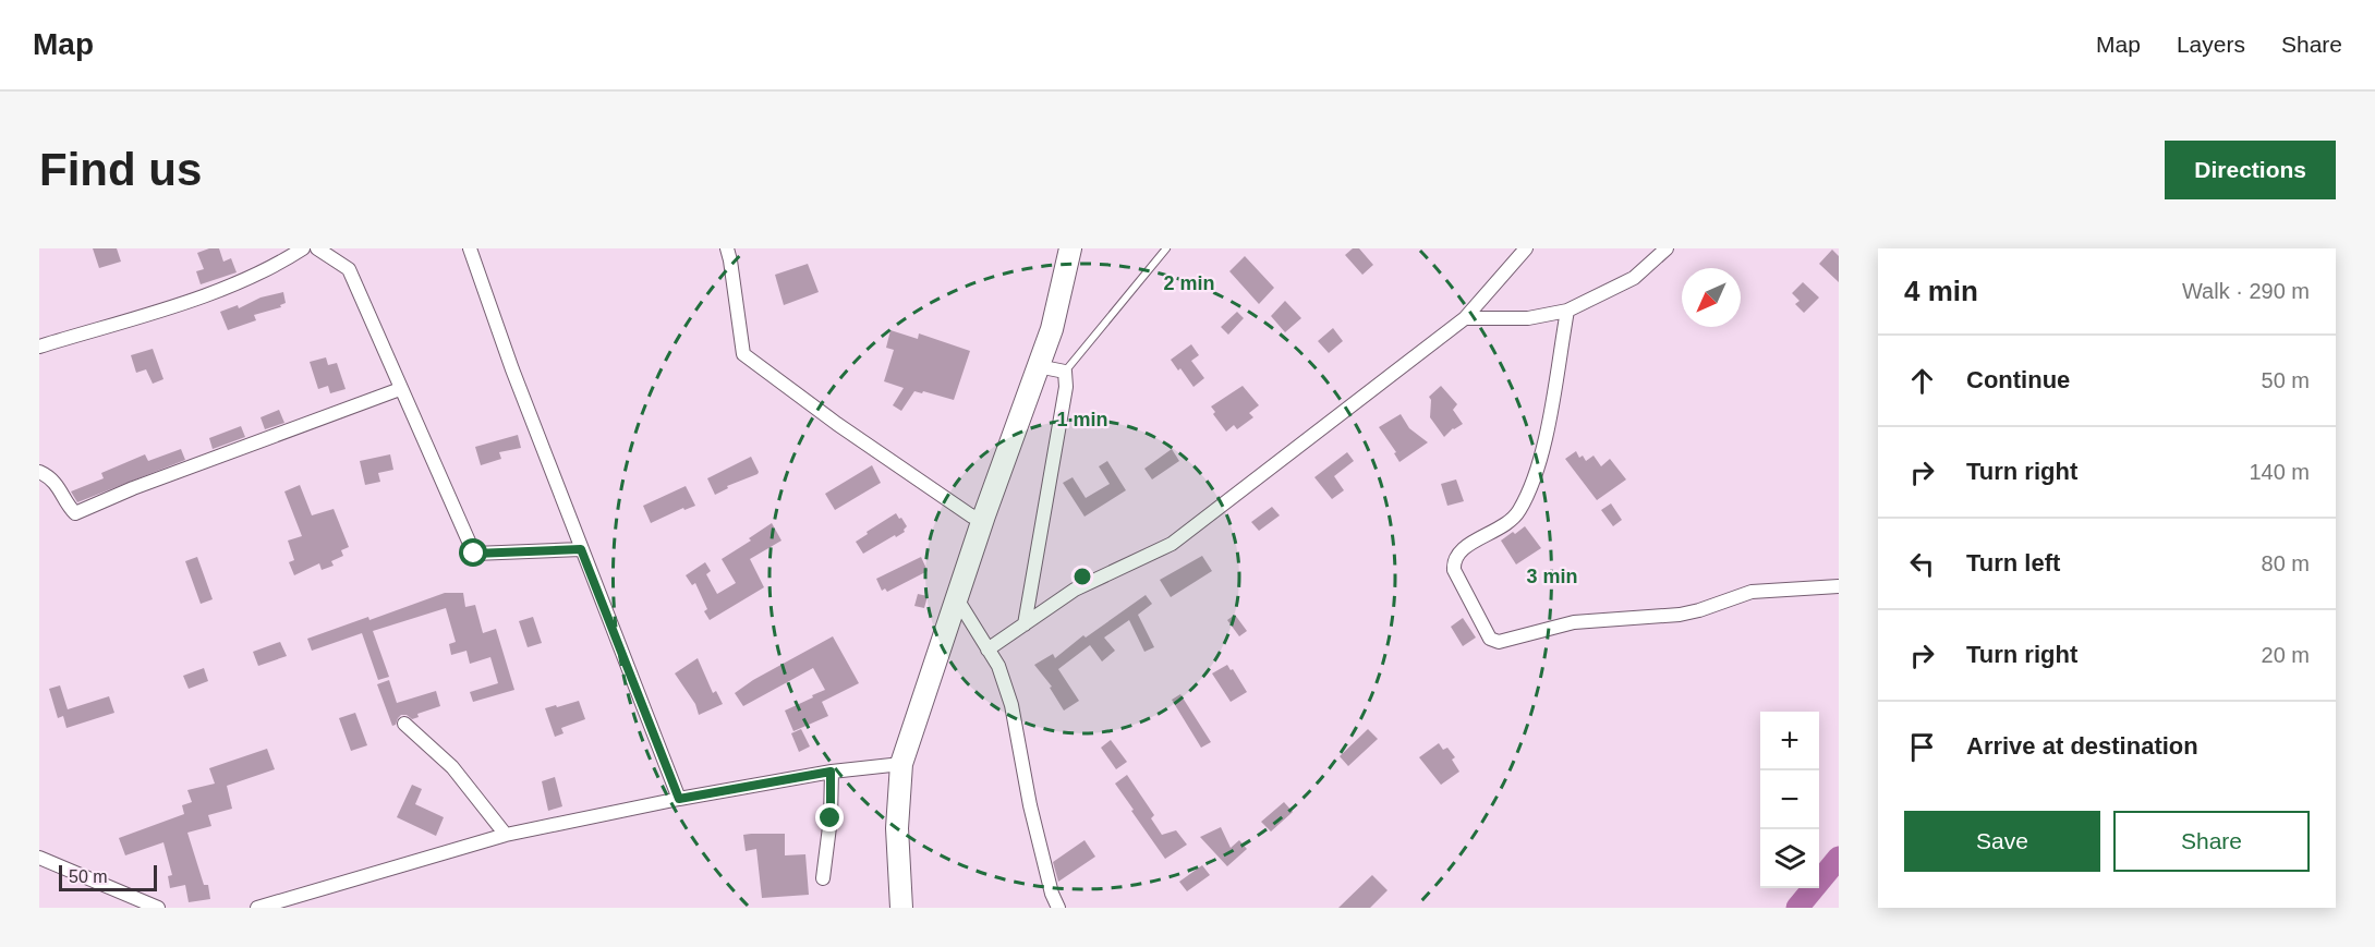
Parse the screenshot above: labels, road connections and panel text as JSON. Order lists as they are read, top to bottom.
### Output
{
  "scale_bar": "50 m",
  "north": "bottom left",
  "page": {
    "header": "Map",
    "nav": ["Map", "Layers", "Share"],
    "buttons": [
      "Directions",
      ["Save", "Share"]
    ],
    "title": "Find us",
    "heading": ["4 min", "Walk · 290 m"],
    "list": [
      ["Continue", "50 m"],
      ["Turn right", "140 m"],
      ["Turn left", "80 m"],
      ["Turn right", "20 m"],
      "Arrive at destination"
    ],
    "map_buttons": ["+", "−"],
    "scale": "50 m"
  },
  "rings": ["2 min", "1 min", "3 min"]
}
